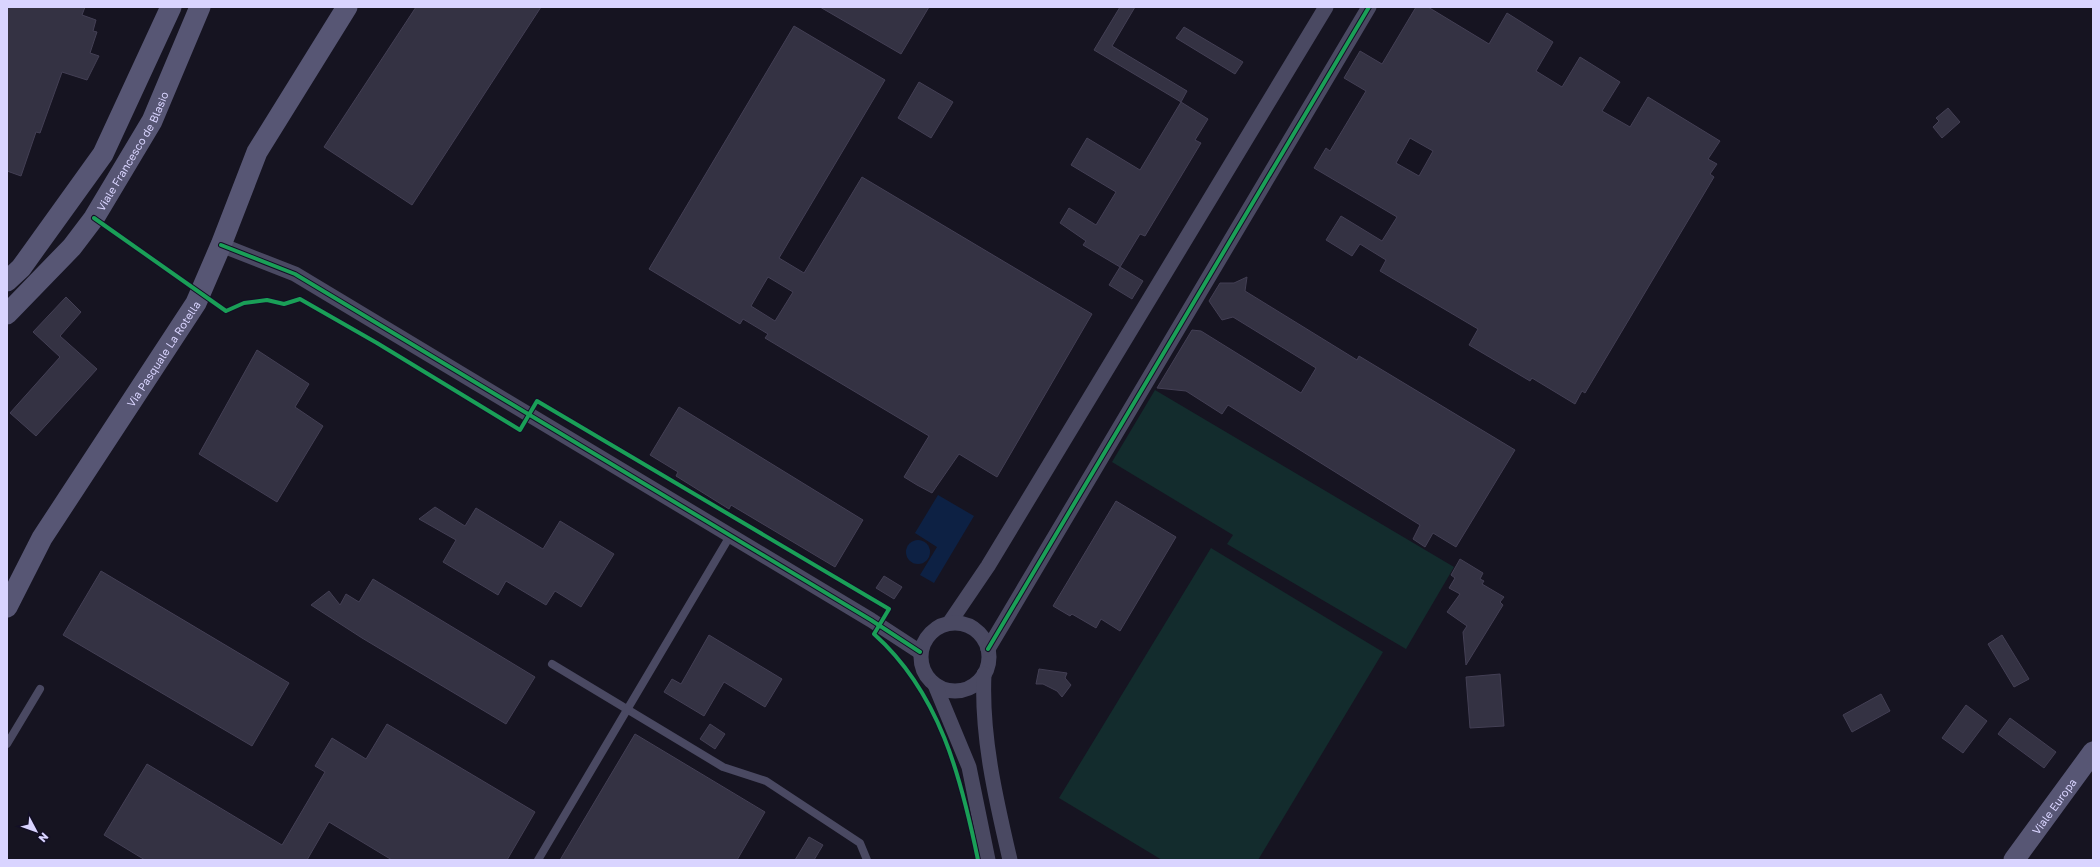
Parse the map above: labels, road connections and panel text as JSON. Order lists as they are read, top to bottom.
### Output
{
  "streets": {
    "street": ["Viale Francesco de Blasio", "Via Pasquale La Rotella", "Viale Europa"]
  },
  "north": "bottom right"
}
